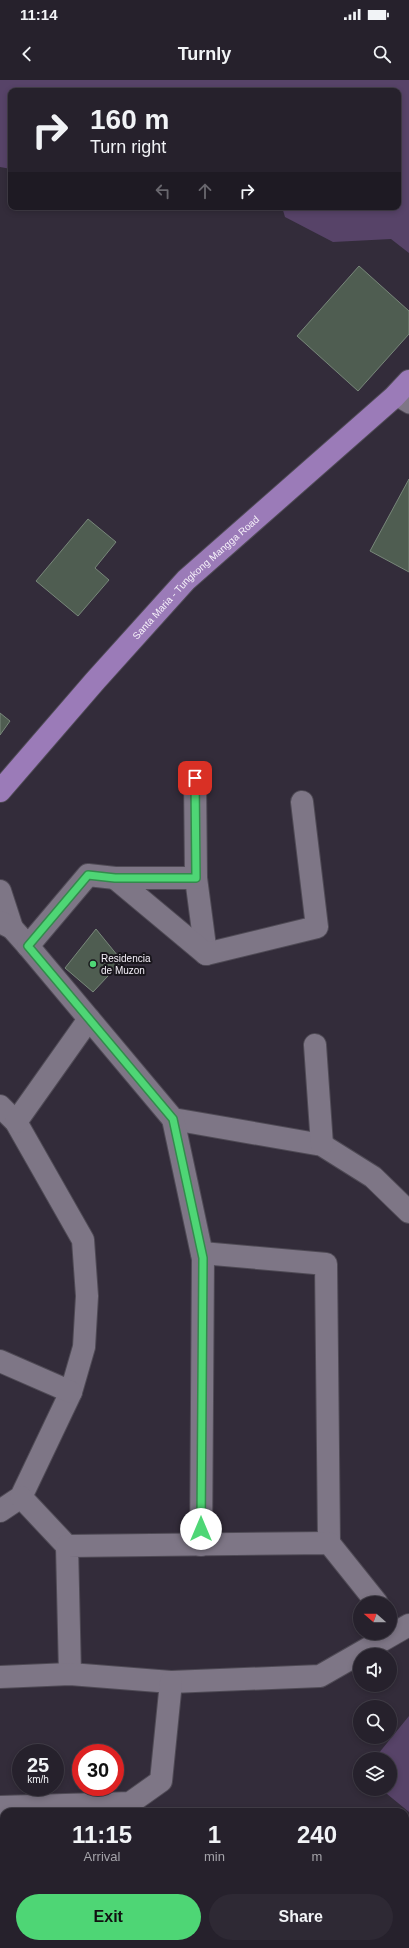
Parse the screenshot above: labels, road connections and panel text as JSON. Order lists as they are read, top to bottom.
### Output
{
  "streets": {
    "main road": ["Santa Maria - Tungkong Mangga Road"]
  },
  "places": ["Residencia de Muzon"],
  "north": "left",
  "page": {
    "status": "11:14",
    "header": "Turnly",
    "turn": ["160 m", "Turn right"],
    "speed": "25 km/h",
    "limit": "30",
    "eta": [
      "11:15",
      "Arrival",
      "1",
      "min",
      "240",
      "m"
    ],
    "buttons": ["Exit", "Share"]
  }
}
